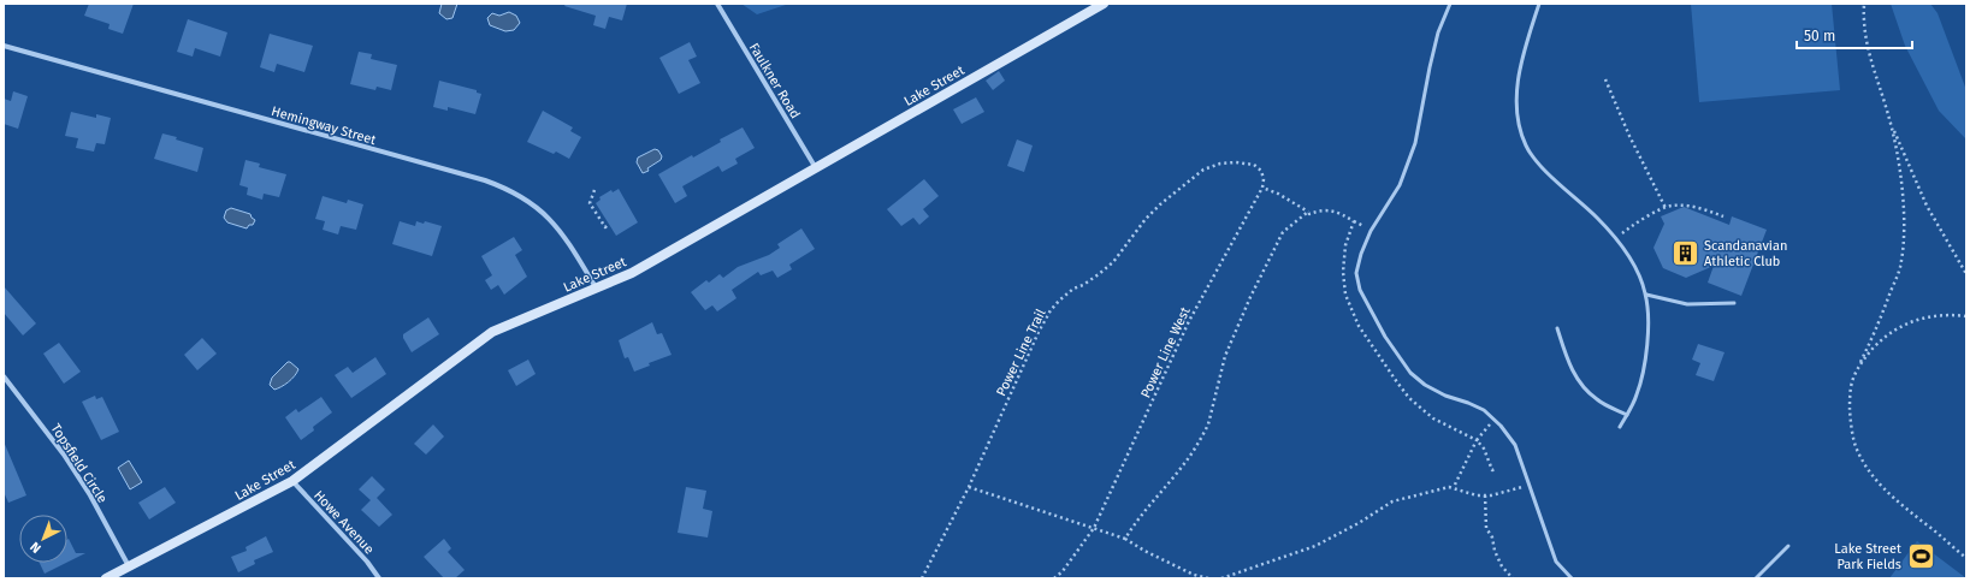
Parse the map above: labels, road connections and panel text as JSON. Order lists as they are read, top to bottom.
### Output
{
  "streets": {
    "main road": ["Lake Street"],
    "street": [
      "Faulkner Road",
      "Hemingway Street",
      "Topsfield Circle",
      "Howe Avenue"
    ],
    "path": ["Power Line Trail", "Power Line West"]
  },
  "crossings": [
    ["Faulkner Road", "Lake Street"],
    ["Lake Street", "Hemingway Street"],
    ["Lake Street", "Topsfield Circle"],
    ["Lake Street", "Howe Avenue"],
    ["Power Line Trail", "Power Line West"]
  ],
  "places": {
    "building": ["Scandanavian Athletic Club"],
    "sports": ["Lake Street Park Fields"]
  },
  "scale_bar": "50 m",
  "north": "bottom left"
}
